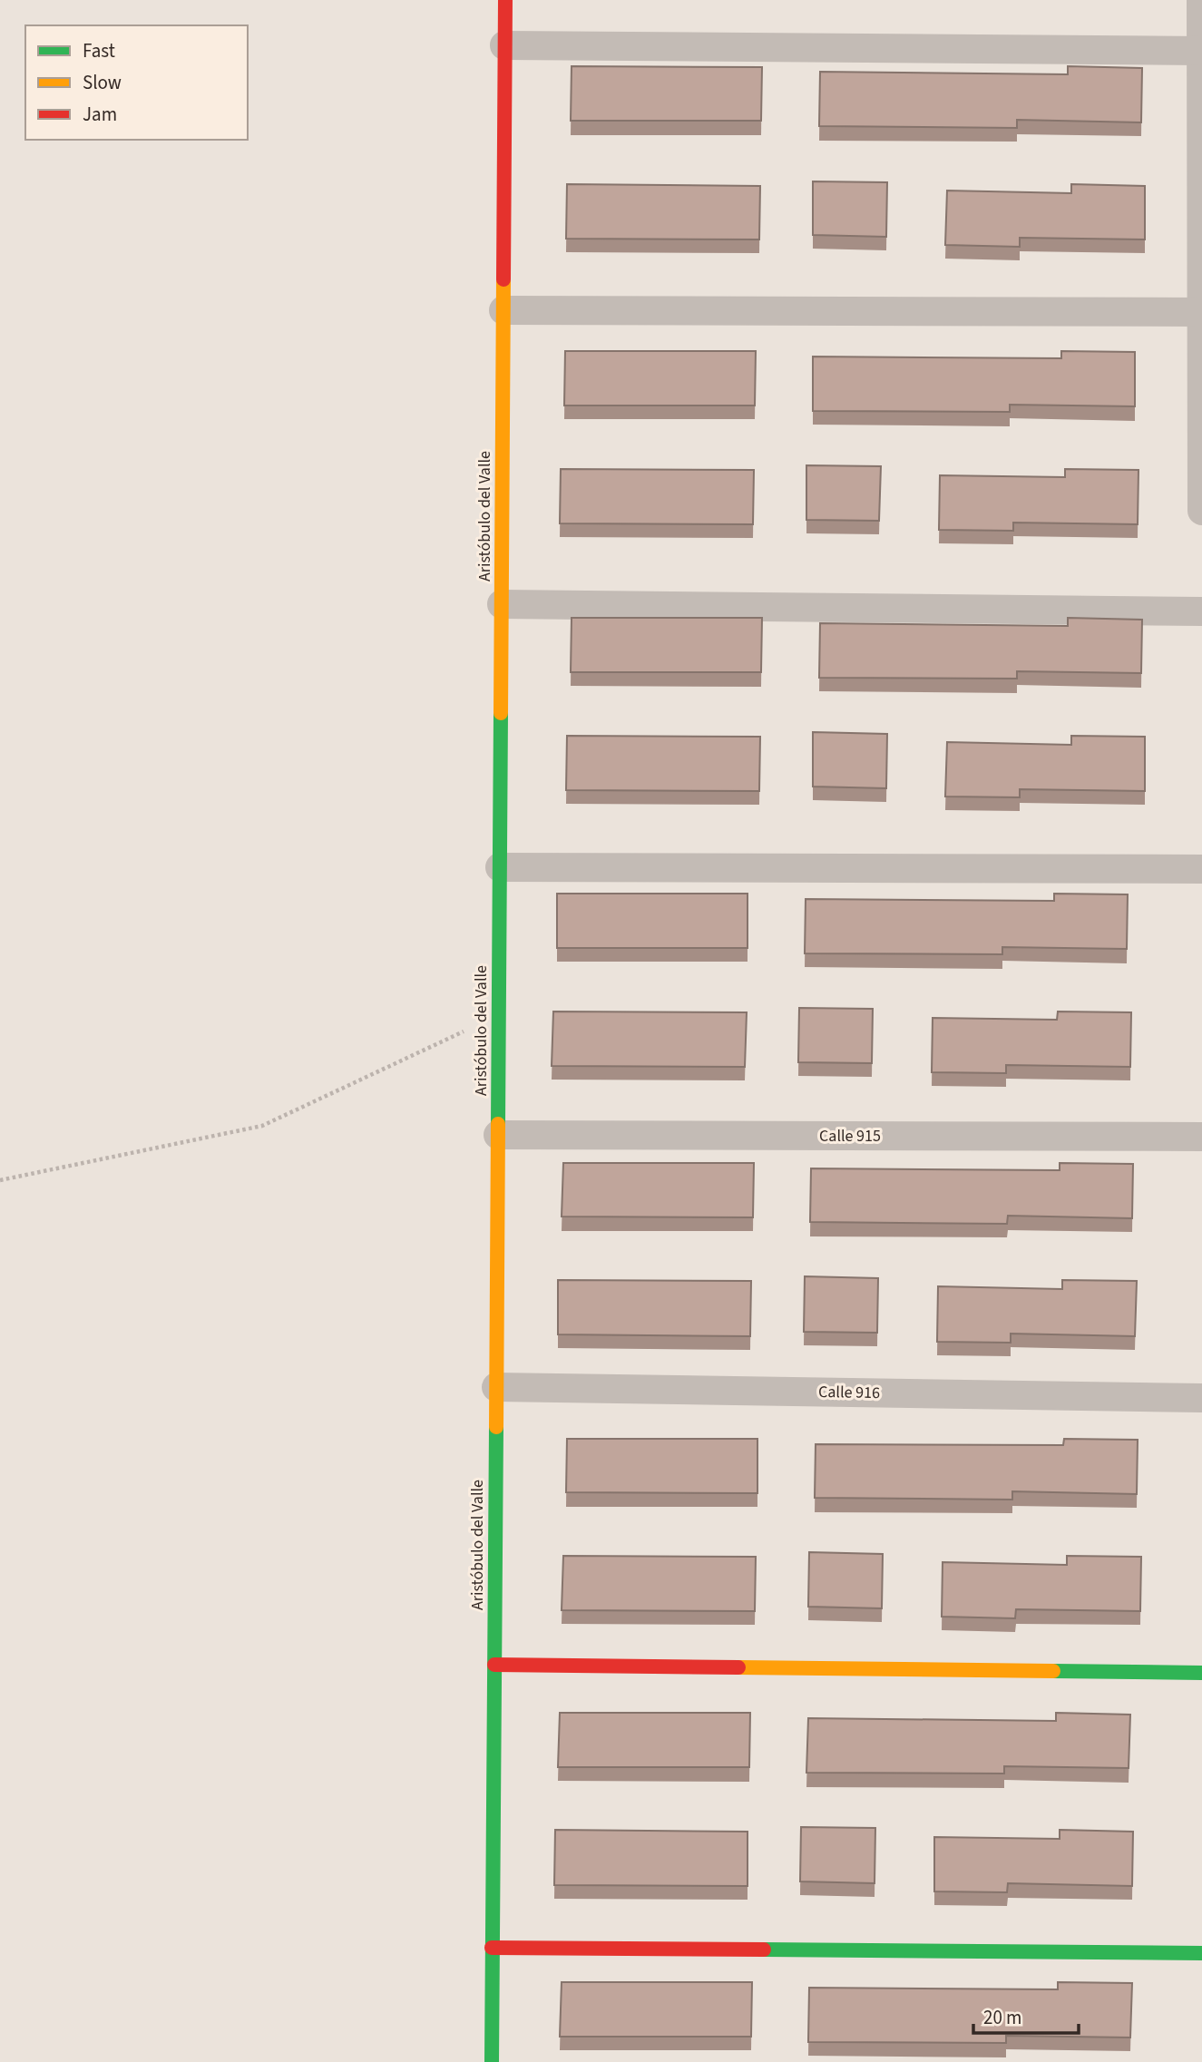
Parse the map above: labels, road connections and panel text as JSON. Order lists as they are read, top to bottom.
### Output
{
  "streets": {
    "street": ["Aristóbulo del Valle", "Calle 915", "Calle 916"]
  },
  "crossings": [
    ["Aristóbulo del Valle", "Calle 915"],
    ["Aristóbulo del Valle", "Calle 916"]
  ],
  "legend": ["Fast", "Slow", "Jam"],
  "scale_bar": "20 m"
}
